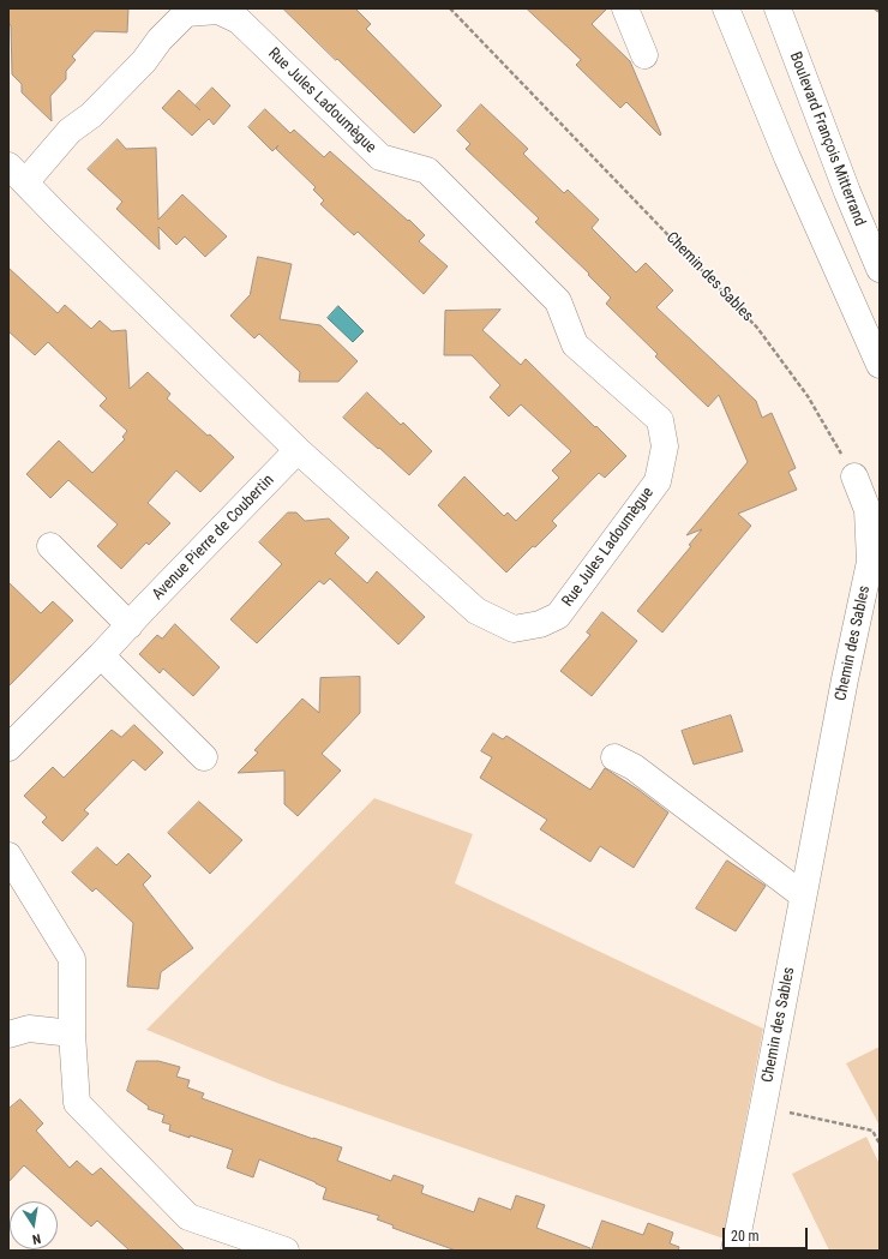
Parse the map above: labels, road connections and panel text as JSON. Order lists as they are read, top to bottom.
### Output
{
  "streets": {
    "street": [
      "Rue Jules Ladoumègue",
      "Boulevard François Mitterrand",
      "Chemin des Sables",
      "Avenue Pierre de Coubertin"
    ]
  },
  "crossings": [
    ["Rue Jules Ladoumègue", "Avenue Pierre de Coubertin"]
  ],
  "scale_bar": "20 m",
  "north": "bottom"
}
